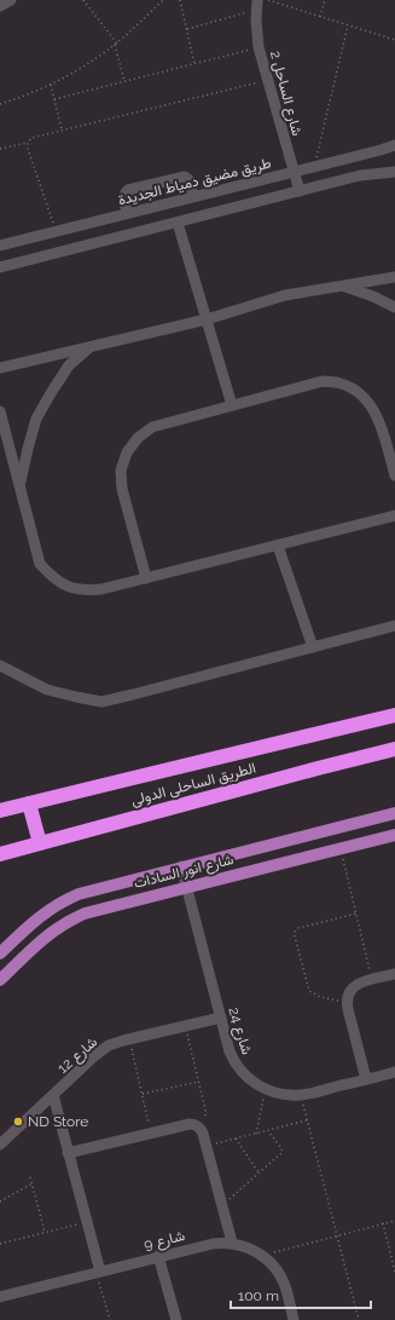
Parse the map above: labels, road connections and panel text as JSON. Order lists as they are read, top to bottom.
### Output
{
  "streets": {
    "highway": ["الطريق الساحلى الدولى"],
    "main road": ["شارع انور السادات"],
    "street": [
      "شارع الساحل 2",
      "طريق مضيق دمياط الجديدة",
      "شارع 24",
      "شارع 12",
      "شارع 9"
    ]
  },
  "crossings": [
    ["شارع الساحل 2", "طريق مضيق دمياط الجديدة"],
    ["شارع انور السادات", "شارع 24"],
    ["شارع 24", "شارع 12"]
  ],
  "places": ["ND Store"],
  "scale_bar": "100 m"
}
